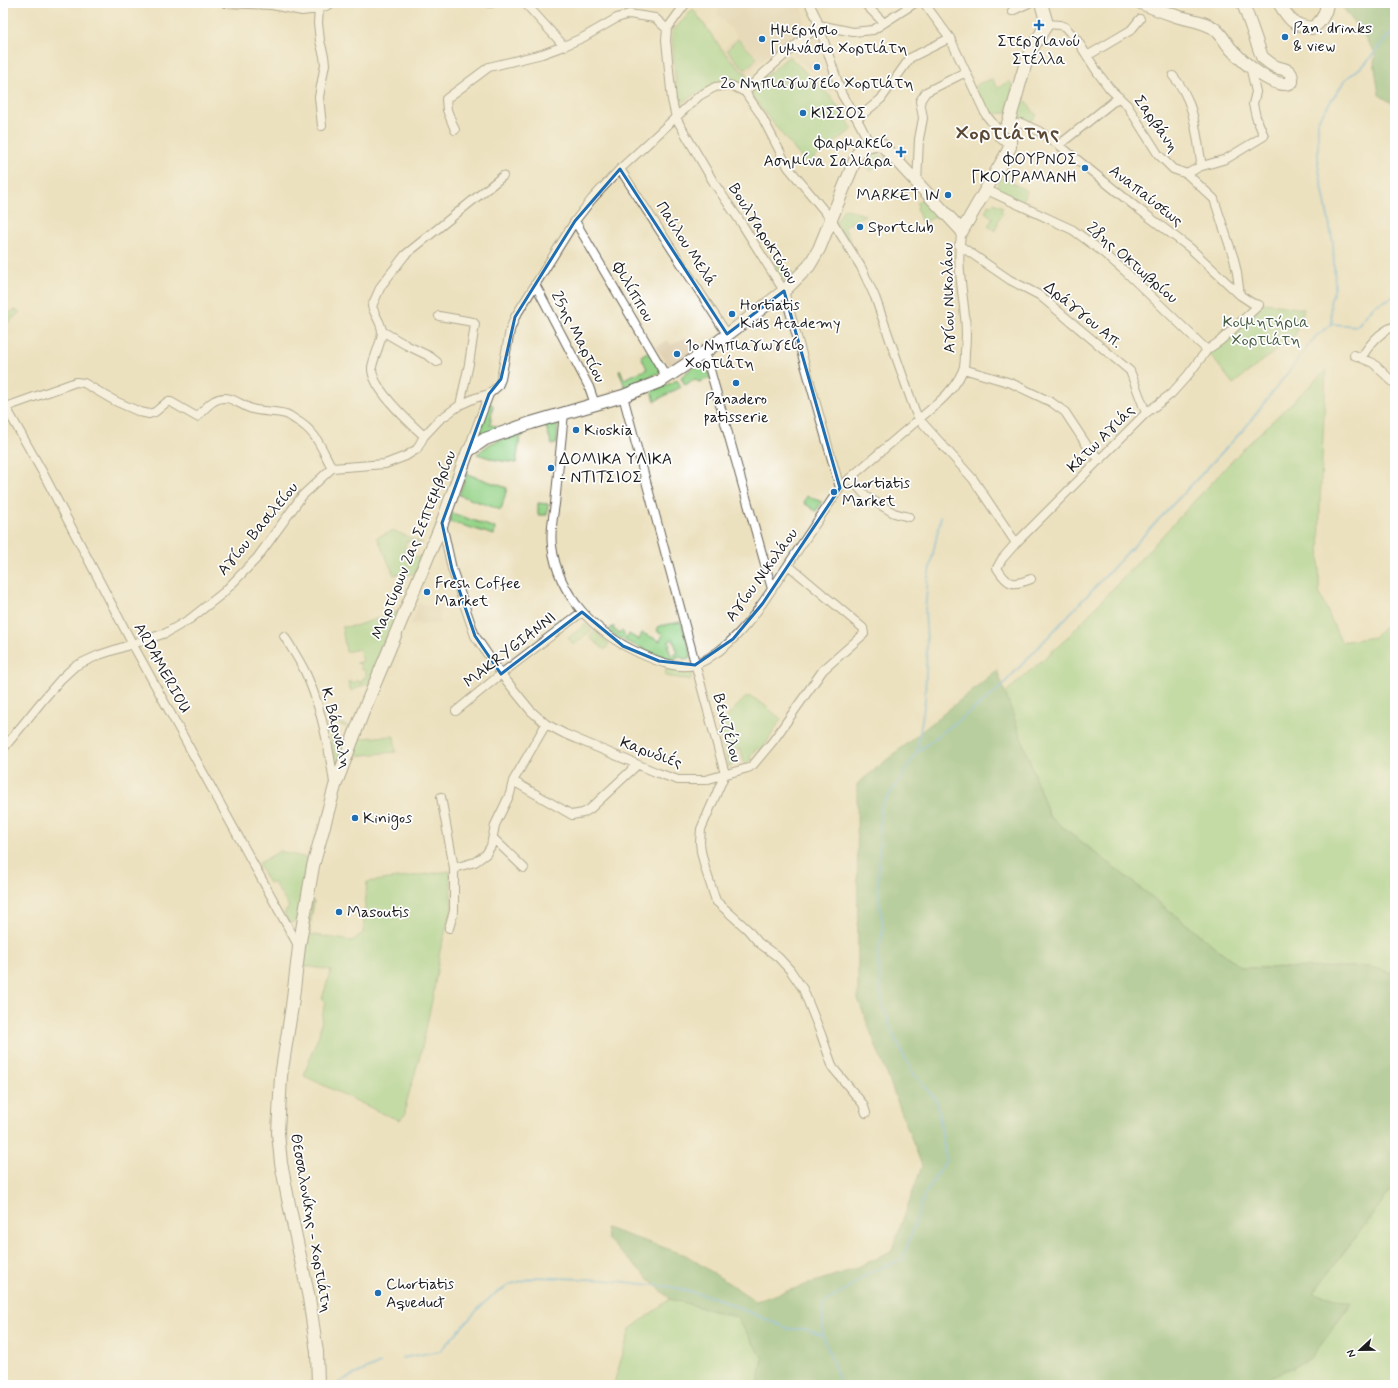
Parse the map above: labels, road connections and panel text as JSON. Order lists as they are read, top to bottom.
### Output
{
  "streets": {
    "street": [
      "Σαρβάνη",
      "Αναπαύσεως",
      "Βουλγαροκτόνου",
      "Παύλου Μελά",
      "28ης Οκτωβρίου",
      "Φιλίππου",
      "Αγίου Νικολάου",
      "Δράγγου Απ.",
      "25ης Μαρτίου",
      "Κάτω Αγιάς",
      "Αγίου Βασιλείου",
      "Μαρτύρων 2ας Σεπτεμβρίου",
      "MAKRYGIANNI",
      "ARDAMERIOU",
      "Κ. Βάρναλη",
      "Βενιζέλου",
      "Καρυδιές",
      "Θεσσαλονίκης - Χορτιάτη"
    ]
  },
  "crossings": [
    ["Σαρβάνη", "Αναπαύσεως"],
    ["Αναπαύσεως", "Κάτω Αγιάς"],
    ["Βουλγαροκτόνου", "Αγίου Νικολάου"],
    ["Βουλγαροκτόνου", "Μαρτύρων 2ας Σεπτεμβρίου"],
    ["Παύλου Μελά", "Μαρτύρων 2ας Σεπτεμβρίου"],
    ["28ης Οκτωβρίου", "Κάτω Αγιάς"],
    ["Φιλίππου", "Μαρτύρων 2ας Σεπτεμβρίου"],
    ["Αγίου Νικολάου", "Δράγγου Απ."],
    ["Αγίου Νικολάου", "Βενιζέλου"],
    ["Αγίου Νικολάου", "Καρυδιές"],
    ["Δράγγου Απ.", "Κάτω Αγιάς"],
    ["25ης Μαρτίου", "Μαρτύρων 2ας Σεπτεμβρίου"],
    ["Αγίου Βασιλείου", "ARDAMERIOU"],
    ["Μαρτύρων 2ας Σεπτεμβρίου", "ARDAMERIOU"],
    ["Μαρτύρων 2ας Σεπτεμβρίου", "Κ. Βάρναλη"],
    ["Μαρτύρων 2ας Σεπτεμβρίου", "Βενιζέλου"],
    ["Μαρτύρων 2ας Σεπτεμβρίου", "Καρυδιές"],
    ["Μαρτύρων 2ας Σεπτεμβρίου", "Θεσσαλονίκης - Χορτιάτη"],
    ["MAKRYGIANNI", "Καρυδιές"],
    ["ARDAMERIOU", "Θεσσαλονίκης - Χορτιάτη"],
    ["Βενιζέλου", "Καρυδιές"]
  ],
  "districts": ["Χορτιάτης"],
  "parks": ["Κοιμητήρια Χορτιάτη"],
  "places": {
    "health": ["Στεργιανού Στέλλα", "Φαρμακείο Ασημίνα Σαλιάρα"],
    "other": [
      "Pan. drinks & view",
      "Ημερήσιο Γυμνάσιο Χορτιάτη",
      "2ο Νηπιαγωγείο Χορτιάτη",
      "ΚΙΣΣΟΣ",
      "ΦΟΥΡΝΟΣ ΓΚΟΥΡΑΜΑΝΗ",
      "MARKET IN",
      "Sportclub",
      "Hortiatis Kids Academy",
      "1ο Νηπιαγωγείο Χορτιάτη",
      "Panadero patisserie",
      "Kioskia",
      "ΔΟΜΙΚΑ ΥΛΙΚΑ - ΝΤΙΤΣΙΟΣ",
      "Chortiatis Market",
      "Fresh Coffee Market",
      "Kinigos",
      "Masoutis",
      "Chortiatis Aqueduct"
    ]
  },
  "north": "left"
}
